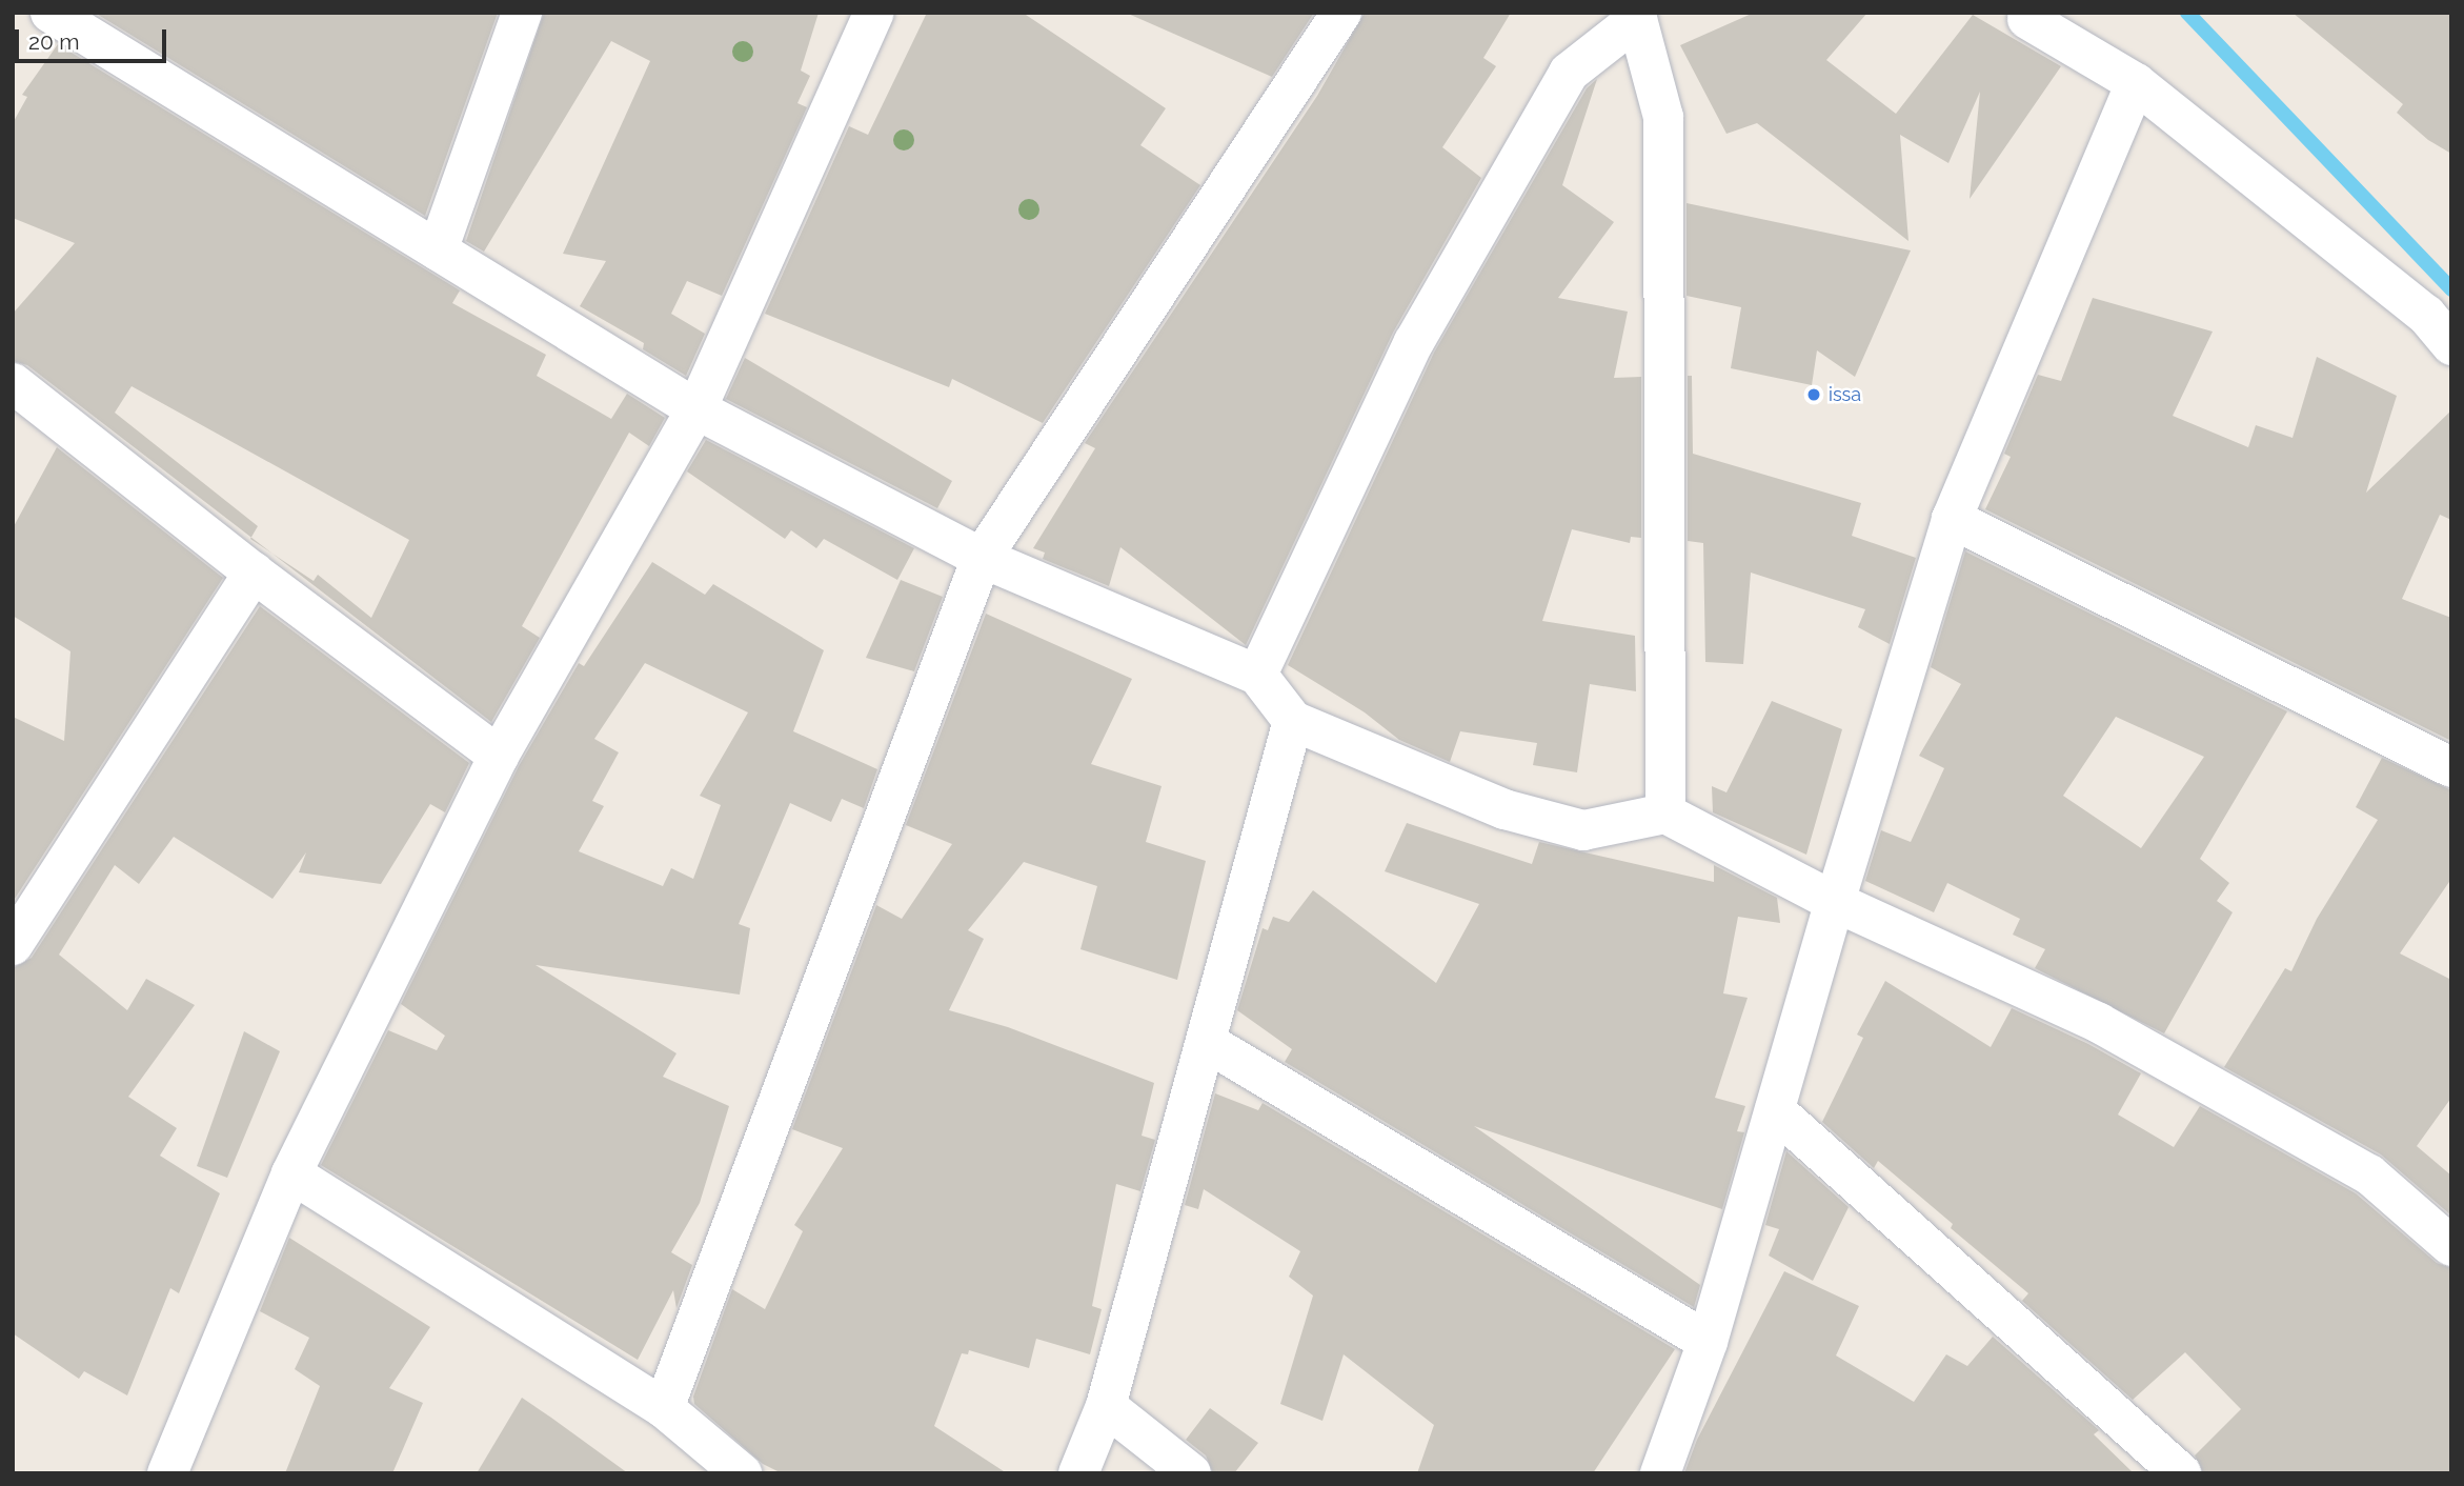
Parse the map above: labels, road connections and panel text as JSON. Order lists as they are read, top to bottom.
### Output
{
  "places": ["issa"],
  "scale_bar": "20 m"
}
